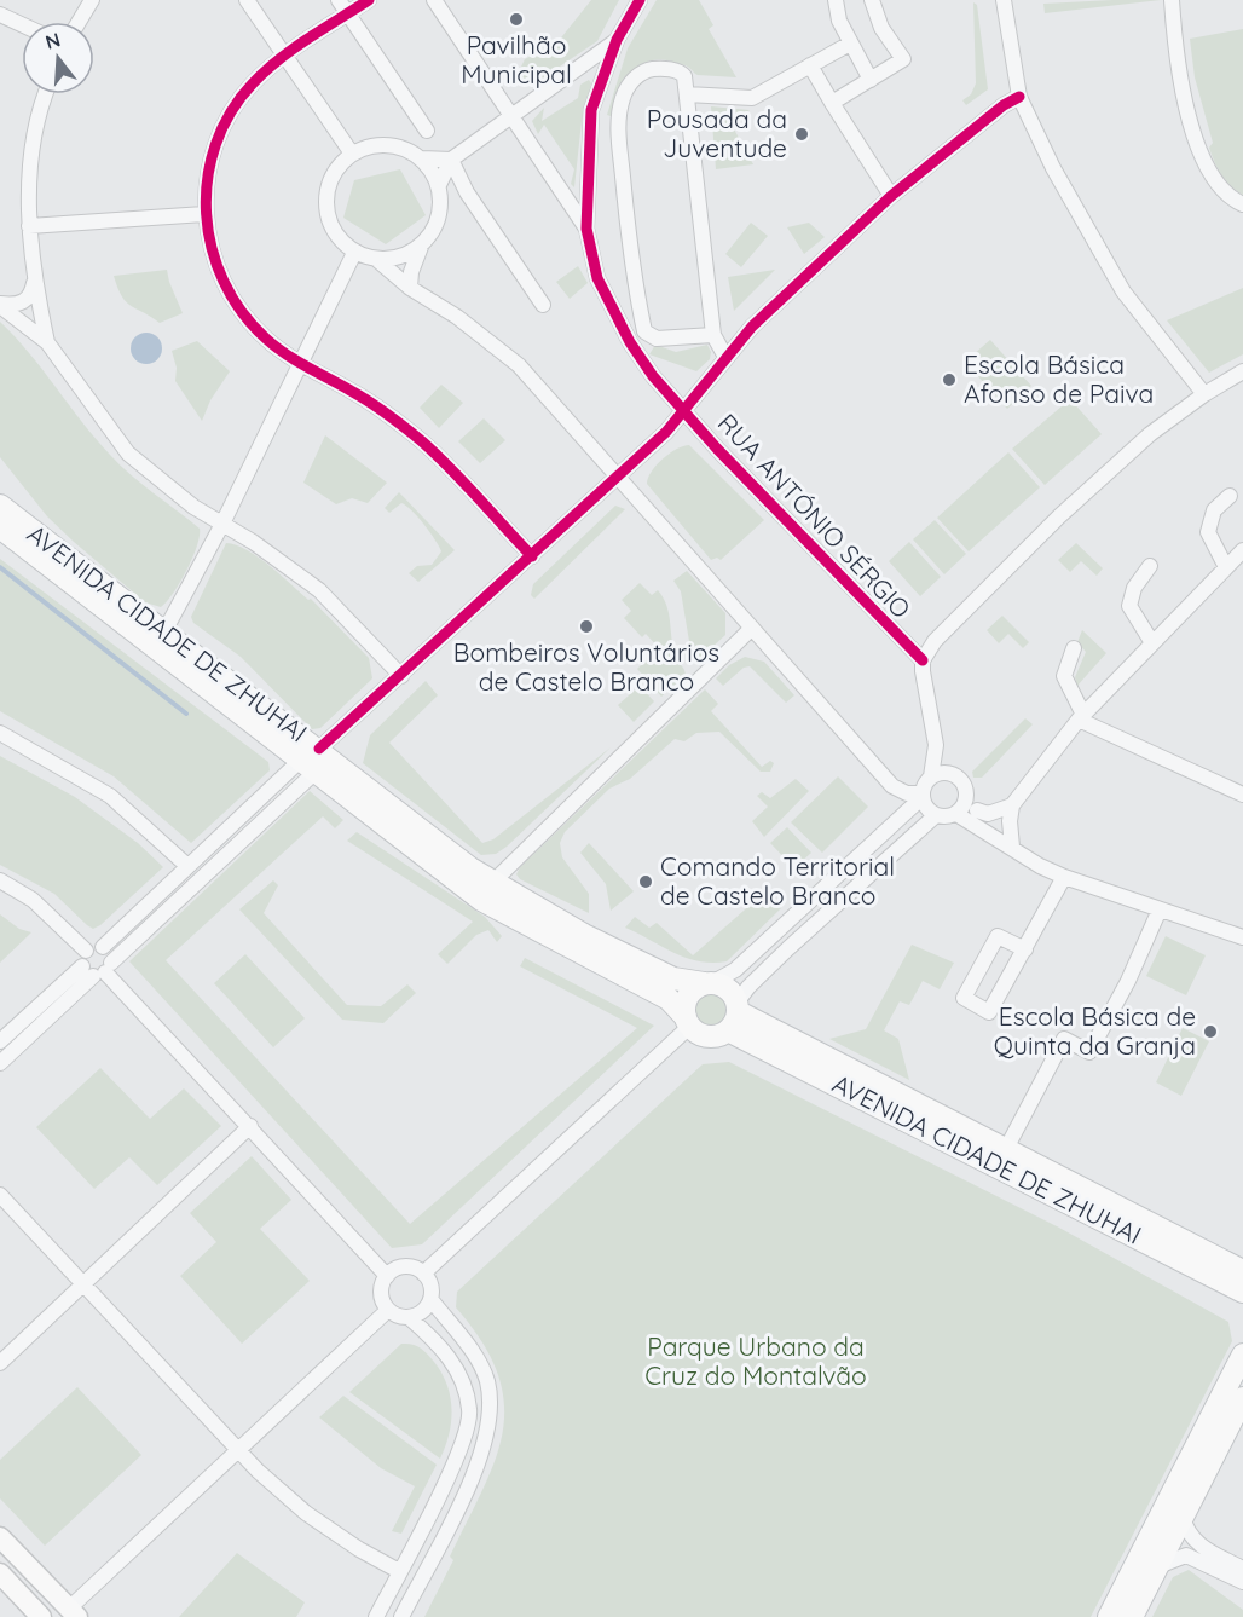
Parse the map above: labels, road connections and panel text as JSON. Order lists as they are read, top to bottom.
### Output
{
  "streets": {
    "main road": ["AVENIDA CIDADE DE ZHUHAI"],
    "street": ["RUA ANTÓNIO SÉRGIO"]
  },
  "parks": ["Parque Urbano da Cruz do Montalvão"],
  "places": [
    "Pavilhão Municipal",
    "Pousada da Juventude",
    "Escola Básica Afonso de Paiva",
    "Bombeiros Voluntários de Castelo Branco",
    "Comando Territorial de Castelo Branco",
    "Escola Básica de Quinta da Granja"
  ],
  "north": "top"
}
